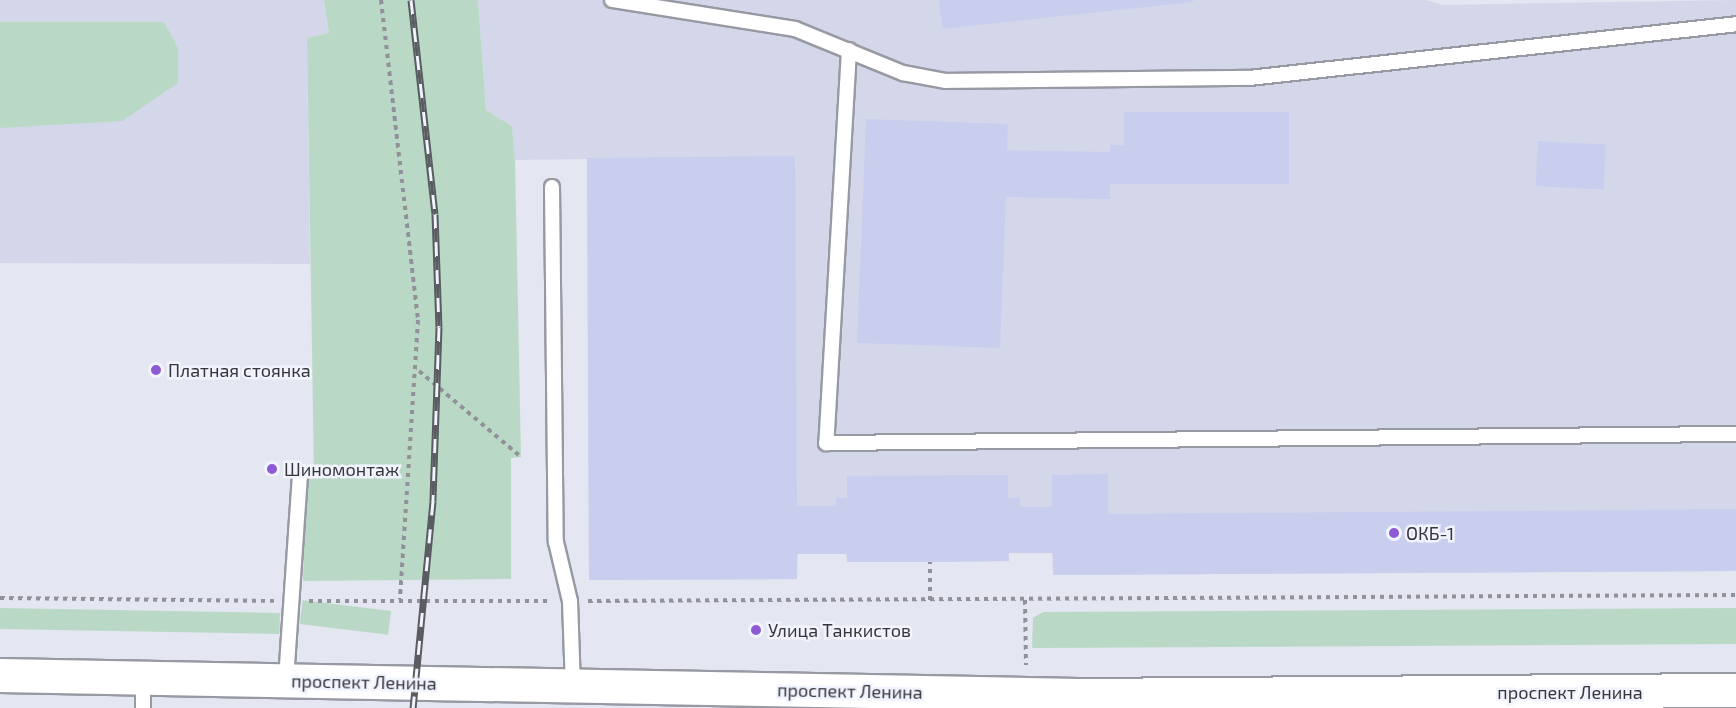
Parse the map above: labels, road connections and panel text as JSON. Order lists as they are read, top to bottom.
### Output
{
  "streets": {
    "main road": ["проспект Ленина"]
  },
  "places": [
    "Платная стоянка",
    "Шиномонтаж",
    "ОКБ-1",
    "Улица Танкистов"
  ]
}
